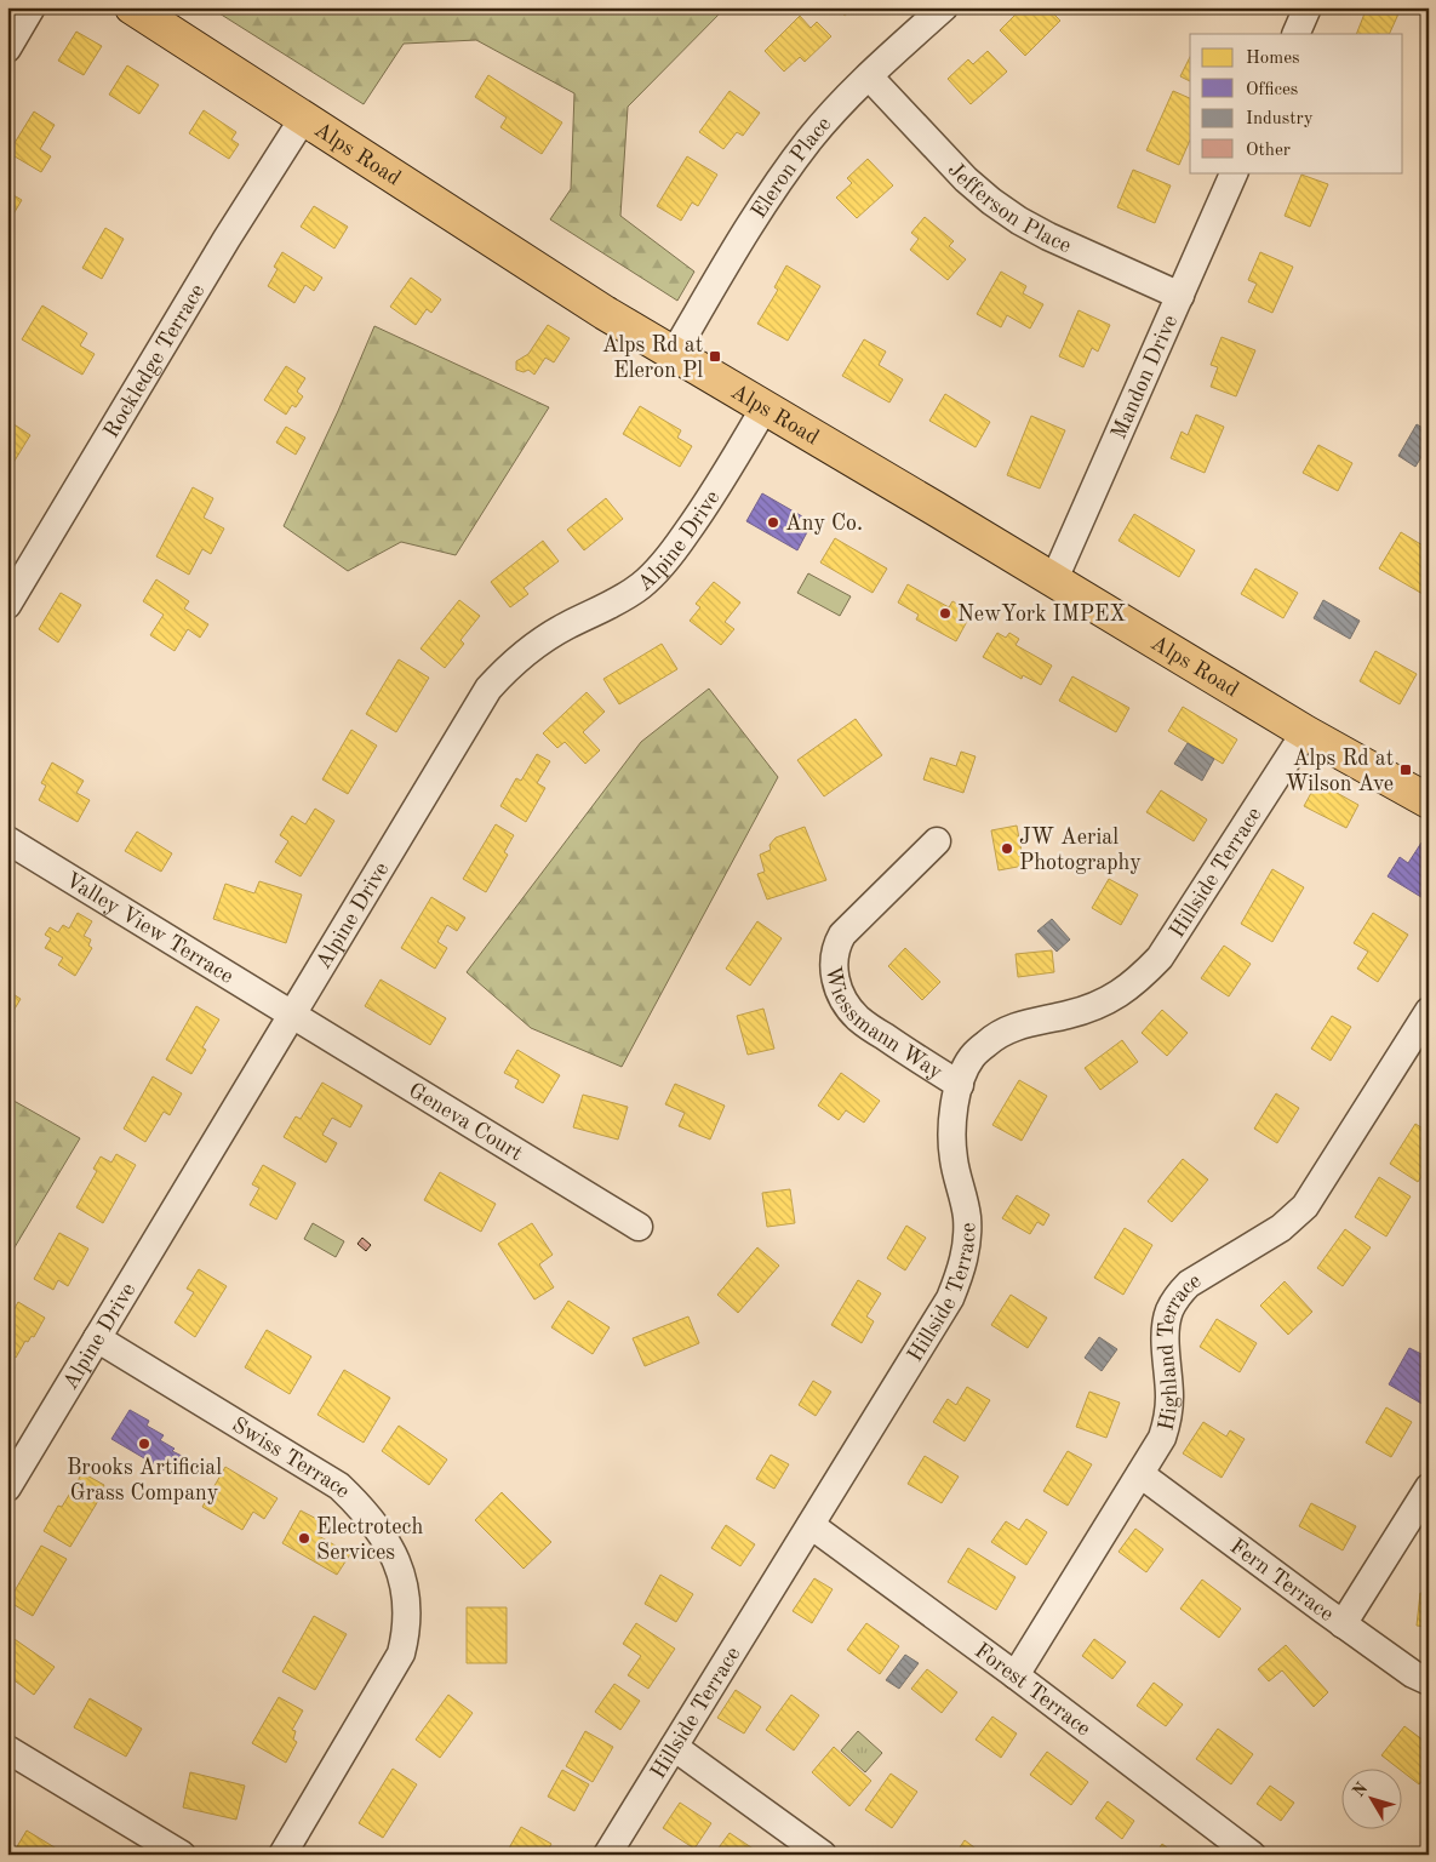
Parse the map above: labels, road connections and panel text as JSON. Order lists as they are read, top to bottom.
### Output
{
  "streets": {
    "main road": ["Alps Road"],
    "street": [
      "Eleron Place",
      "Jefferson Place",
      "Rockledge Terrace",
      "Mandon Drive",
      "Alpine Drive",
      "Hillside Terrace",
      "Valley View Terrace",
      "Wiessmann Way",
      "Geneva Court",
      "Highland Terrace",
      "Swiss Terrace",
      "Fern Terrace",
      "Forest Terrace"
    ]
  },
  "crossings": [
    ["Alps Road", "Eleron Place"],
    ["Alps Road", "Rockledge Terrace"],
    ["Alps Road", "Mandon Drive"],
    ["Alps Road", "Alpine Drive"],
    ["Alps Road", "Hillside Terrace"],
    ["Eleron Place", "Jefferson Place"],
    ["Jefferson Place", "Mandon Drive"],
    ["Alpine Drive", "Valley View Terrace"],
    ["Alpine Drive", "Geneva Court"],
    ["Alpine Drive", "Swiss Terrace"],
    ["Hillside Terrace", "Wiessmann Way"],
    ["Hillside Terrace", "Forest Terrace"],
    ["Valley View Terrace", "Geneva Court"],
    ["Highland Terrace", "Fern Terrace"],
    ["Highland Terrace", "Forest Terrace"]
  ],
  "places": {
    "transit": ["Alps Rd at Eleron Pl", "Alps Rd at Wilson Ave"],
    "other": [
      "Any Co.",
      "NewYork IMPEX",
      "JW Aerial Photography",
      "Brooks Artificial Grass Company",
      "Electrotech Services"
    ]
  },
  "legend": [
    "Homes",
    "Offices",
    "Industry",
    "Other"
  ],
  "north": "top left"
}
